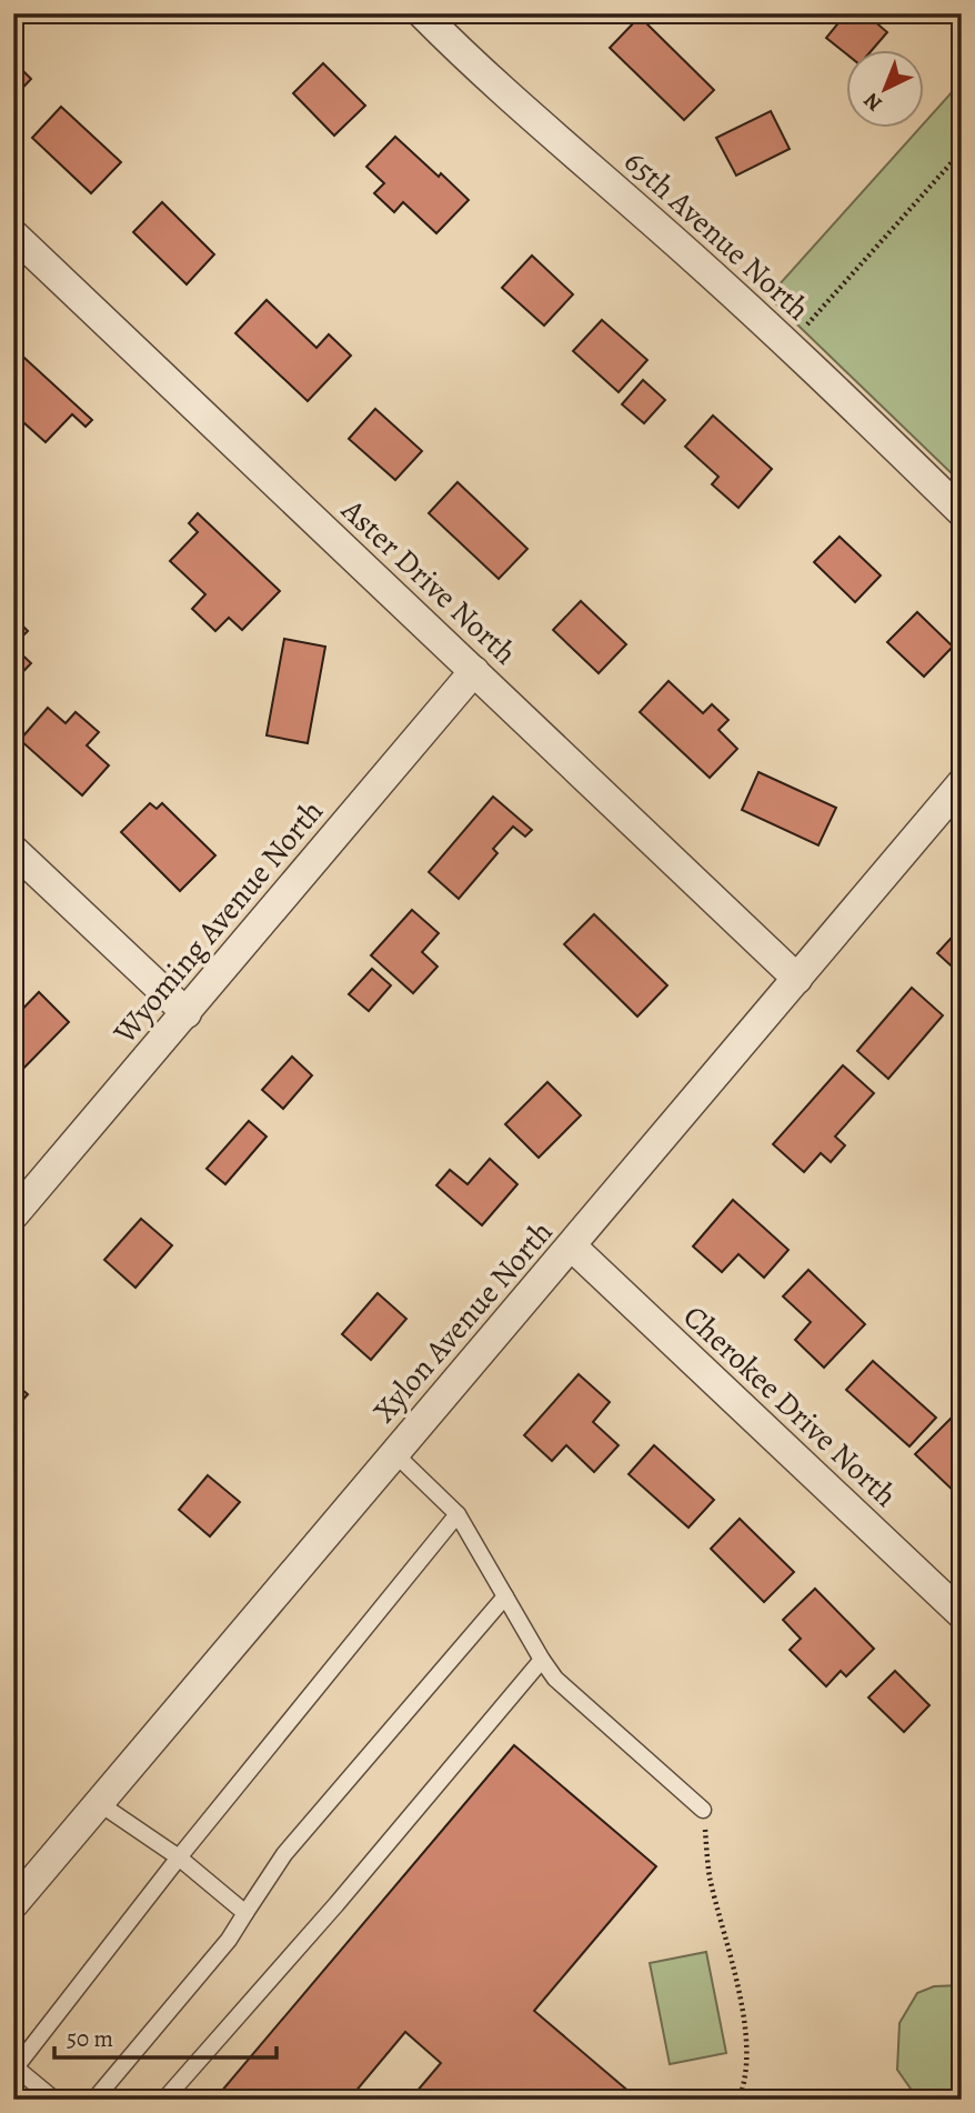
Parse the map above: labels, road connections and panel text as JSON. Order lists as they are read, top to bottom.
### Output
{
  "streets": {
    "street": [
      "65th Avenue North",
      "Aster Drive North",
      "Wyoming Avenue North",
      "Xylon Avenue North",
      "Cherokee Drive North"
    ]
  },
  "crossings": [
    ["Aster Drive North", "Wyoming Avenue North"],
    ["Aster Drive North", "Xylon Avenue North"],
    ["Xylon Avenue North", "Cherokee Drive North"]
  ],
  "scale_bar": "50 m",
  "north": "bottom left"
}
